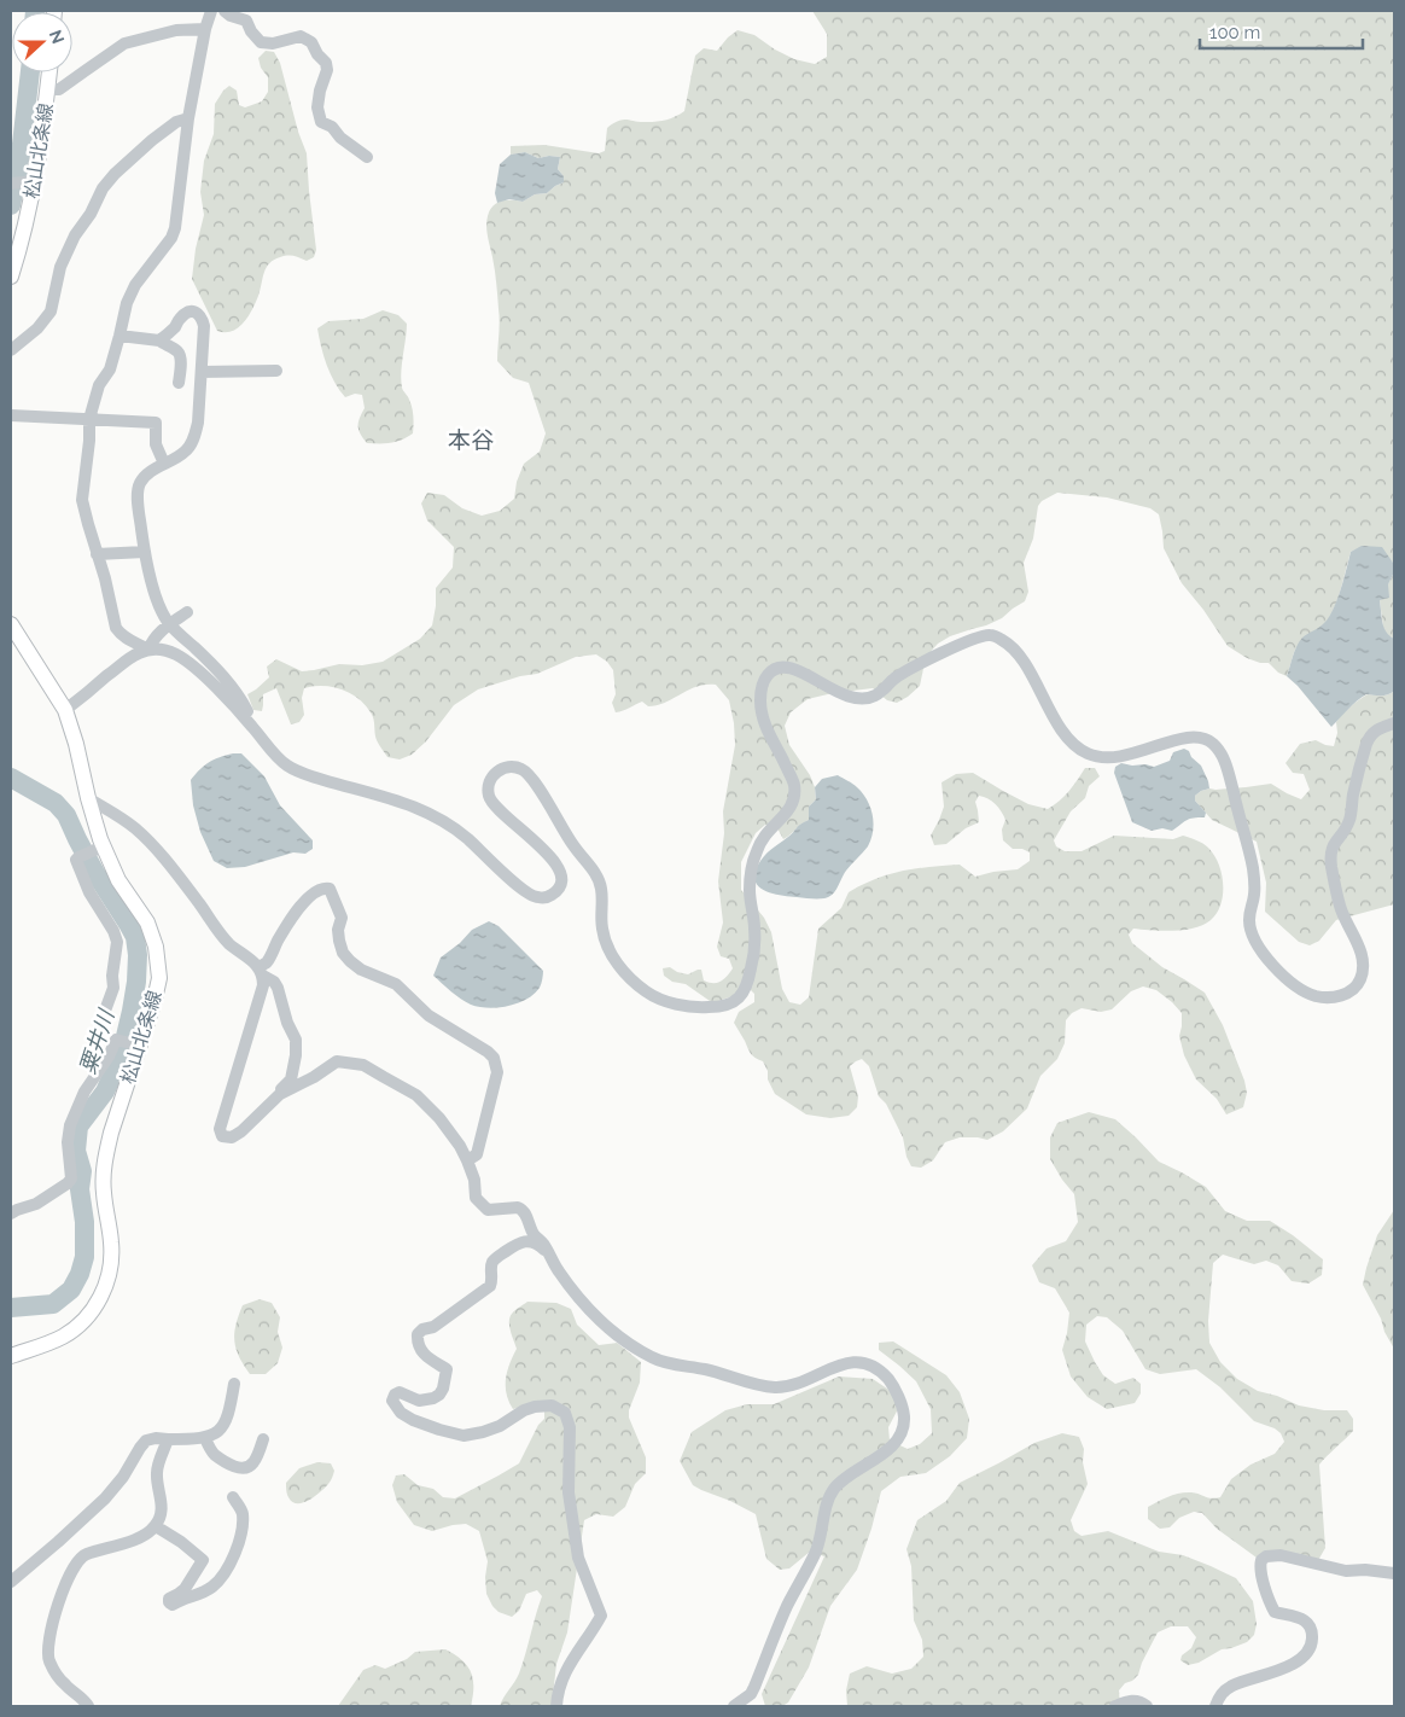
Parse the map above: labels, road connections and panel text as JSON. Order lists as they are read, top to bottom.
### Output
{
  "streets": {
    "main road": ["松山北条線"]
  },
  "districts": ["本谷"],
  "water": ["粟井川"],
  "scale_bar": "100 m",
  "north": "right"
}
